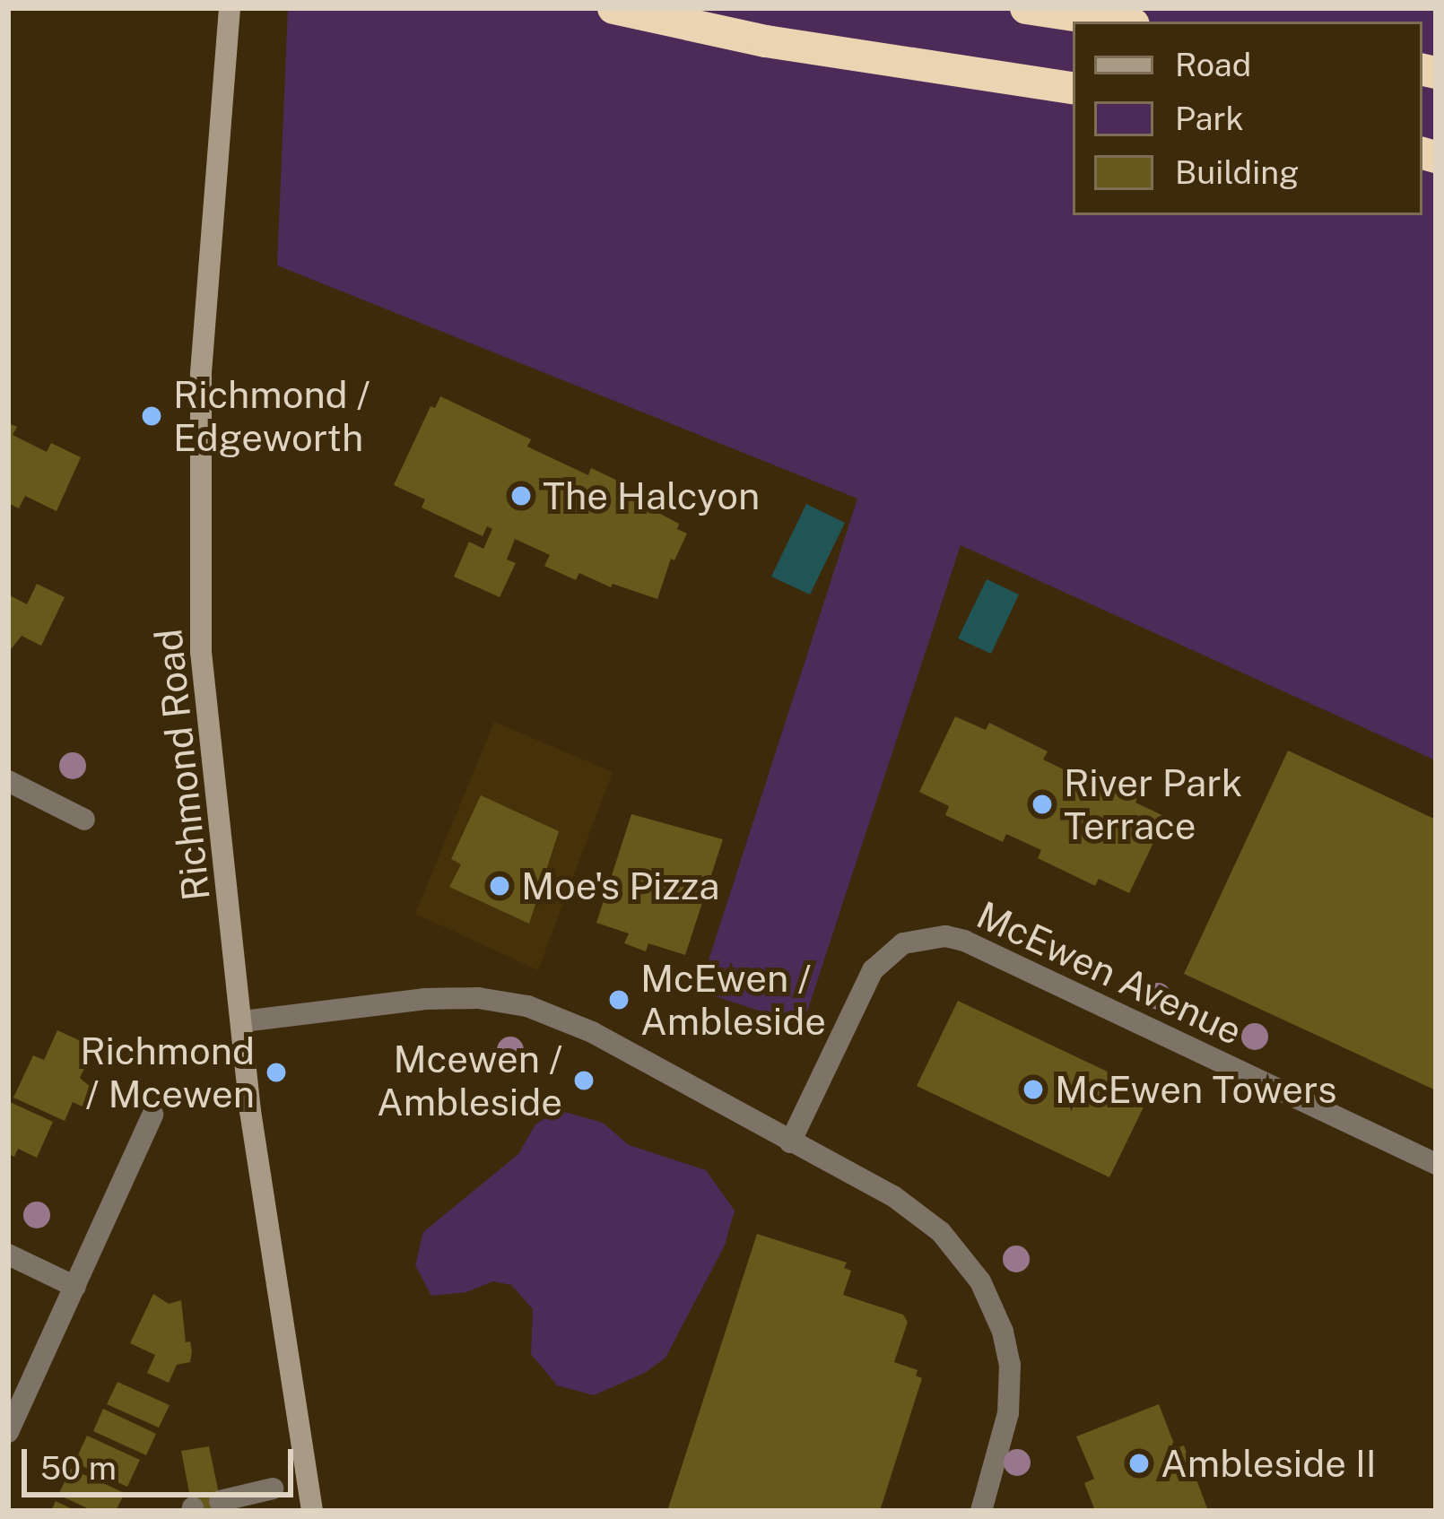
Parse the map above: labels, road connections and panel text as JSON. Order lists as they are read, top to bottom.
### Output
{
  "streets": {
    "main road": ["Richmond Road"],
    "street": ["McEwen Avenue"]
  },
  "places": [
    "Richmond / Edgeworth",
    "The Halcyon",
    "River Park Terrace",
    "Moe's Pizza",
    "McEwen / Ambleside",
    "Richmond / Mcewen",
    "Mcewen / Ambleside",
    "McEwen Towers",
    "Ambleside II"
  ],
  "legend": ["Road", "Park", "Building"],
  "scale_bar": "50 m"
}
